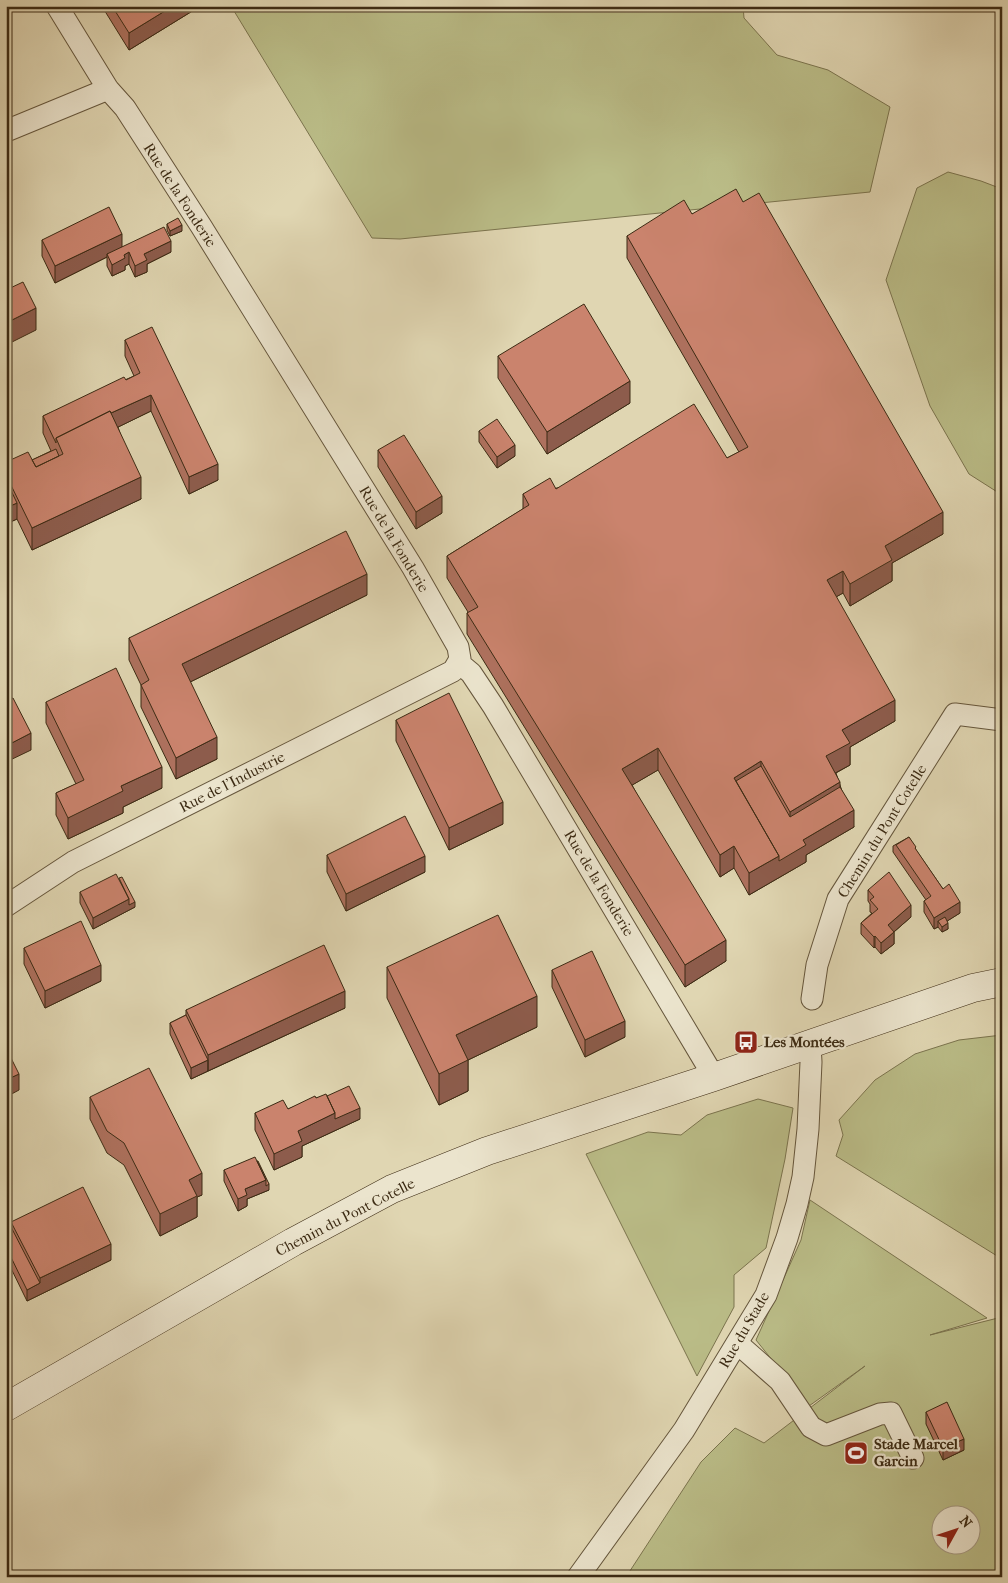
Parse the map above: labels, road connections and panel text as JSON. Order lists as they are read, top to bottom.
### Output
{
  "streets": {
    "street": [
      "Rue de la Fonderie",
      "Rue de l'Industrie",
      "Chemin du Pont Cotelle",
      "Rue du Stade"
    ]
  },
  "crossings": [
    ["Rue de la Fonderie", "Rue de l'Industrie"],
    ["Rue de la Fonderie", "Chemin du Pont Cotelle"],
    ["Chemin du Pont Cotelle", "Rue du Stade"]
  ],
  "places": {
    "bus stop": ["Les Montées"],
    "sports": ["Stade Marcel Garcin"]
  },
  "north": "top right"
}
